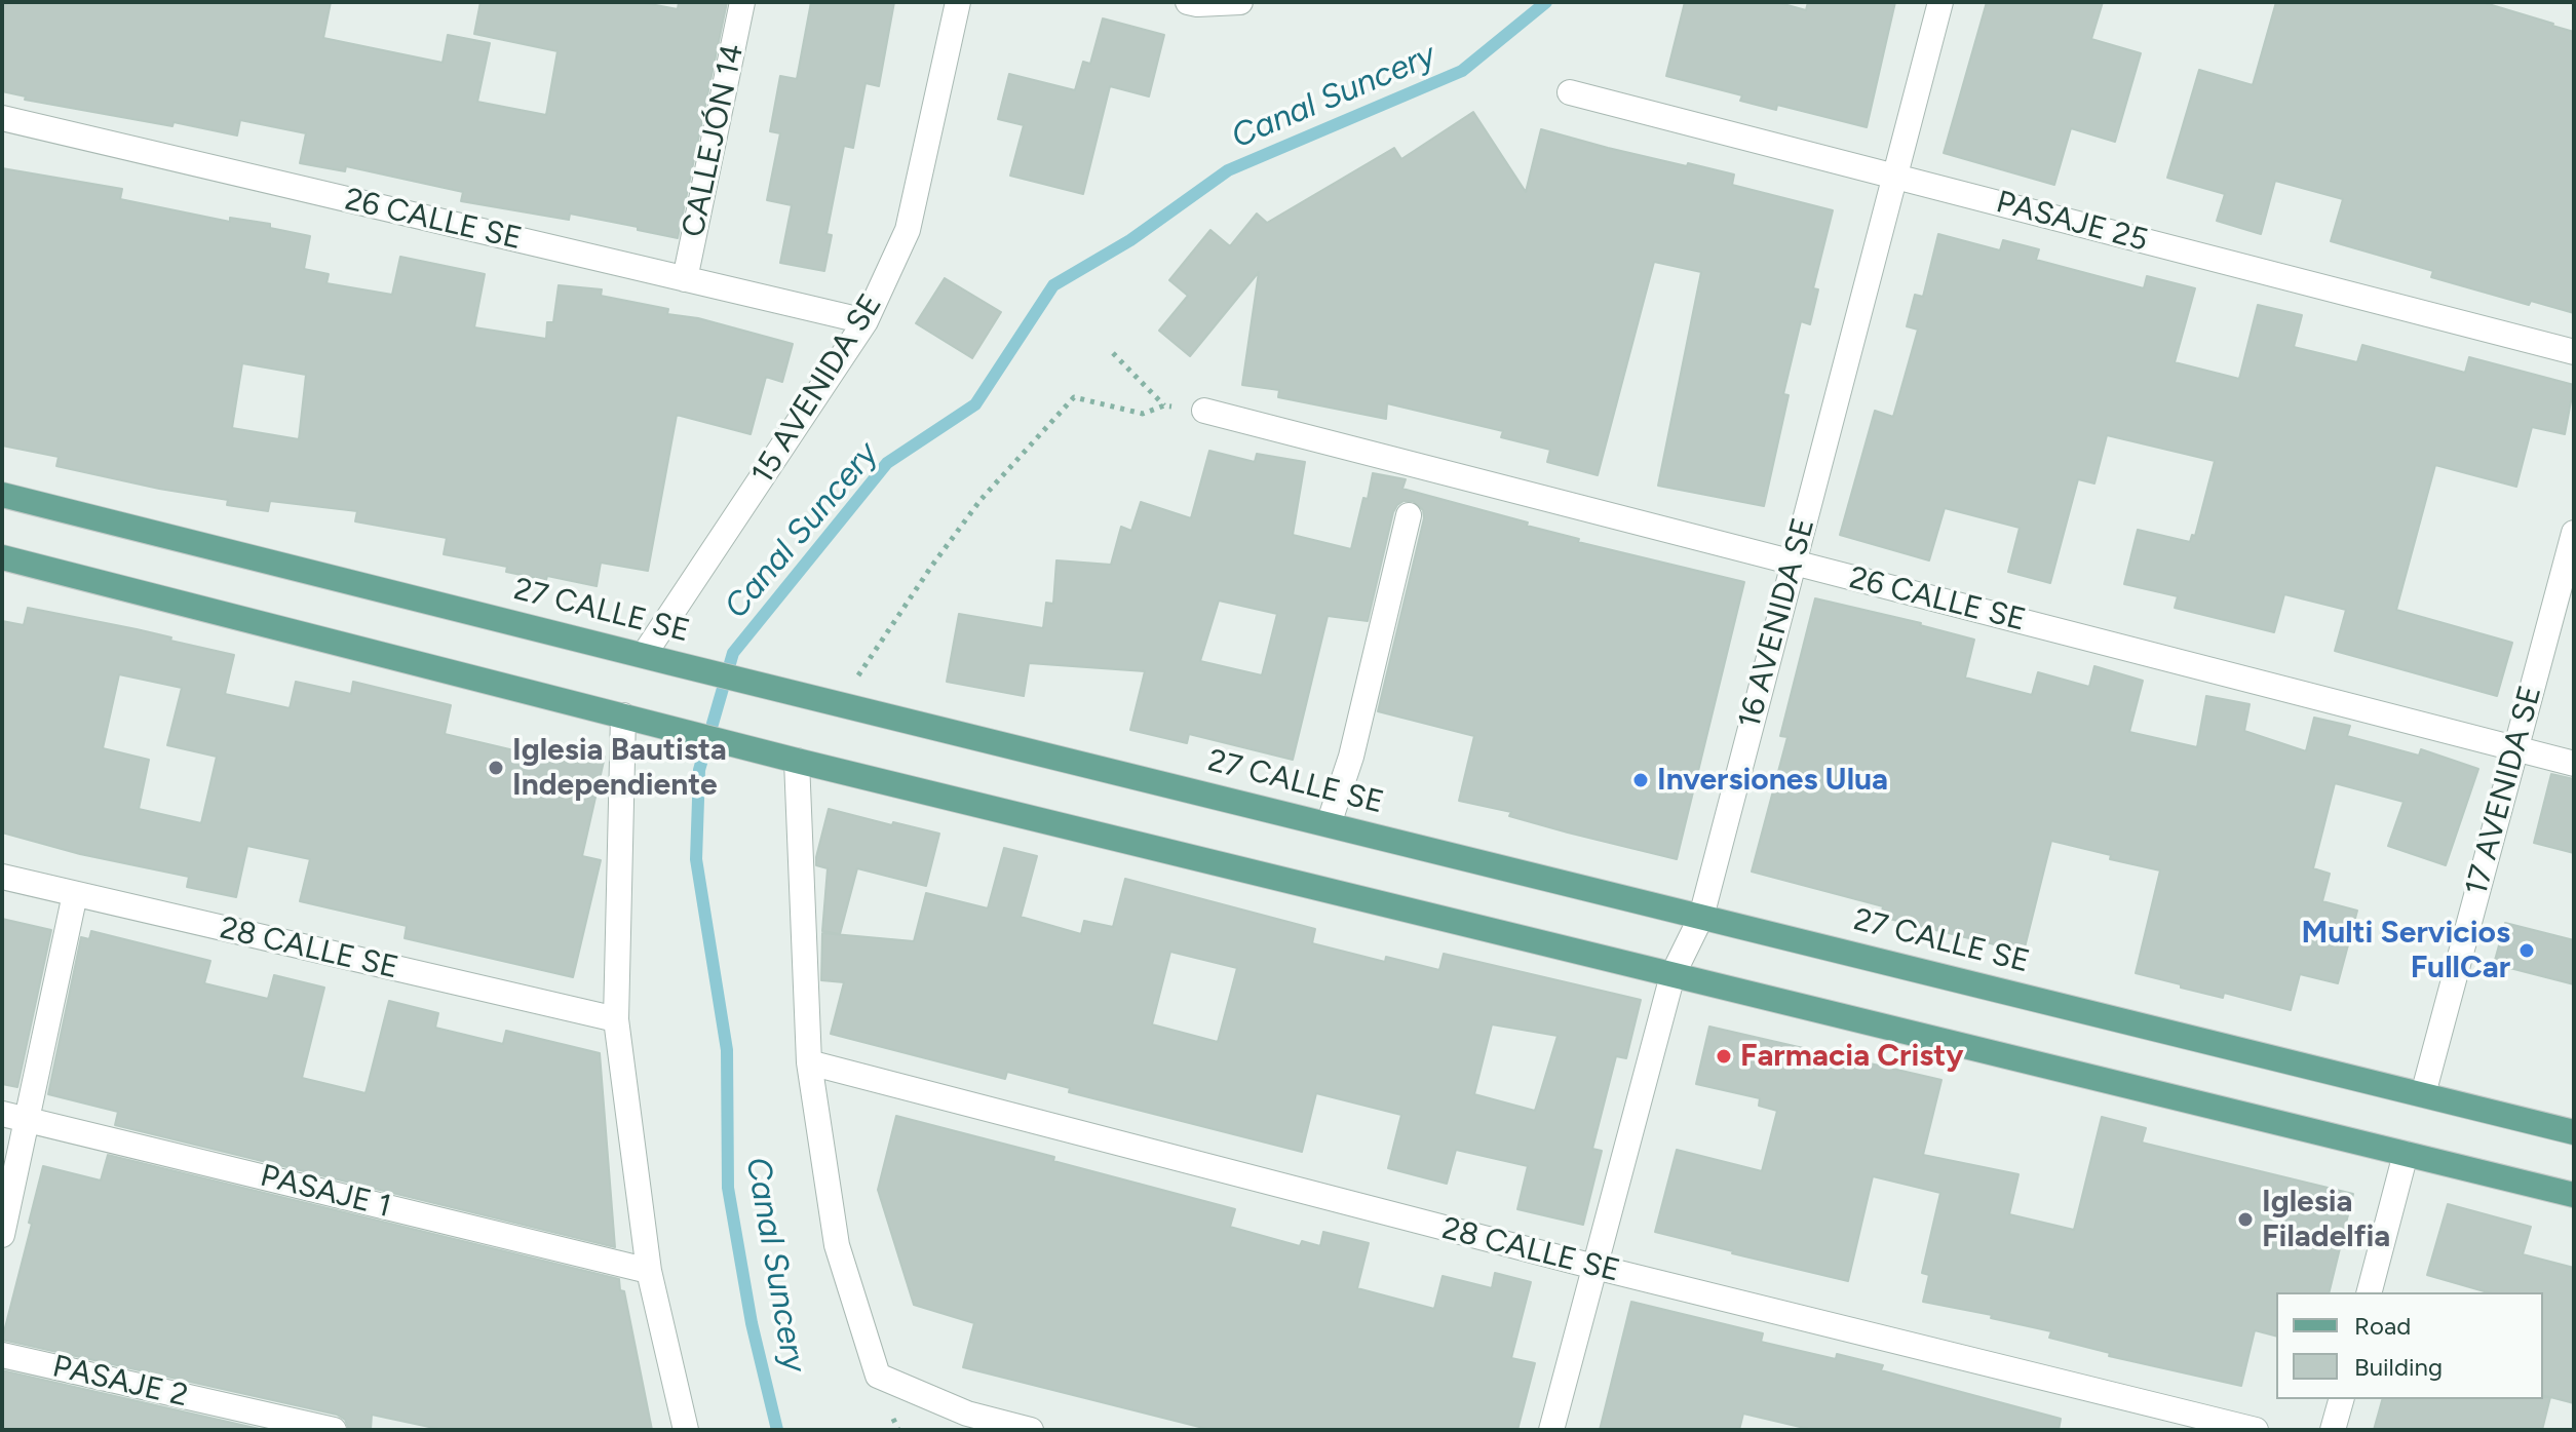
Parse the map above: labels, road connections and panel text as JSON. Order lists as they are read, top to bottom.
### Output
{
  "streets": {
    "main road": ["27 CALLE SE"],
    "street": [
      "CALLEJÓN 14",
      "26 CALLE SE",
      "PASAJE 25",
      "15 AVENIDA SE",
      "16 AVENIDA SE",
      "17 AVENIDA SE",
      "28 CALLE SE",
      "PASAJE 1",
      "PASAJE 2"
    ]
  },
  "crossings": [
    ["CALLEJÓN 14", "26 CALLE SE"],
    ["26 CALLE SE", "15 AVENIDA SE"],
    ["26 CALLE SE", "16 AVENIDA SE"],
    ["26 CALLE SE", "17 AVENIDA SE"],
    ["PASAJE 25", "16 AVENIDA SE"],
    ["15 AVENIDA SE", "27 CALLE SE"],
    ["27 CALLE SE", "16 AVENIDA SE"],
    ["27 CALLE SE", "17 AVENIDA SE"],
    ["16 AVENIDA SE", "28 CALLE SE"]
  ],
  "water": ["Canal Suncery"],
  "places": [
    "Iglesia Bautista Independiente",
    "Inversiones Ulua",
    "Multi Servicios FullCar",
    "Farmacia Cristy",
    "Iglesia Filadelfia"
  ],
  "legend": ["Road", "Building"]
}
